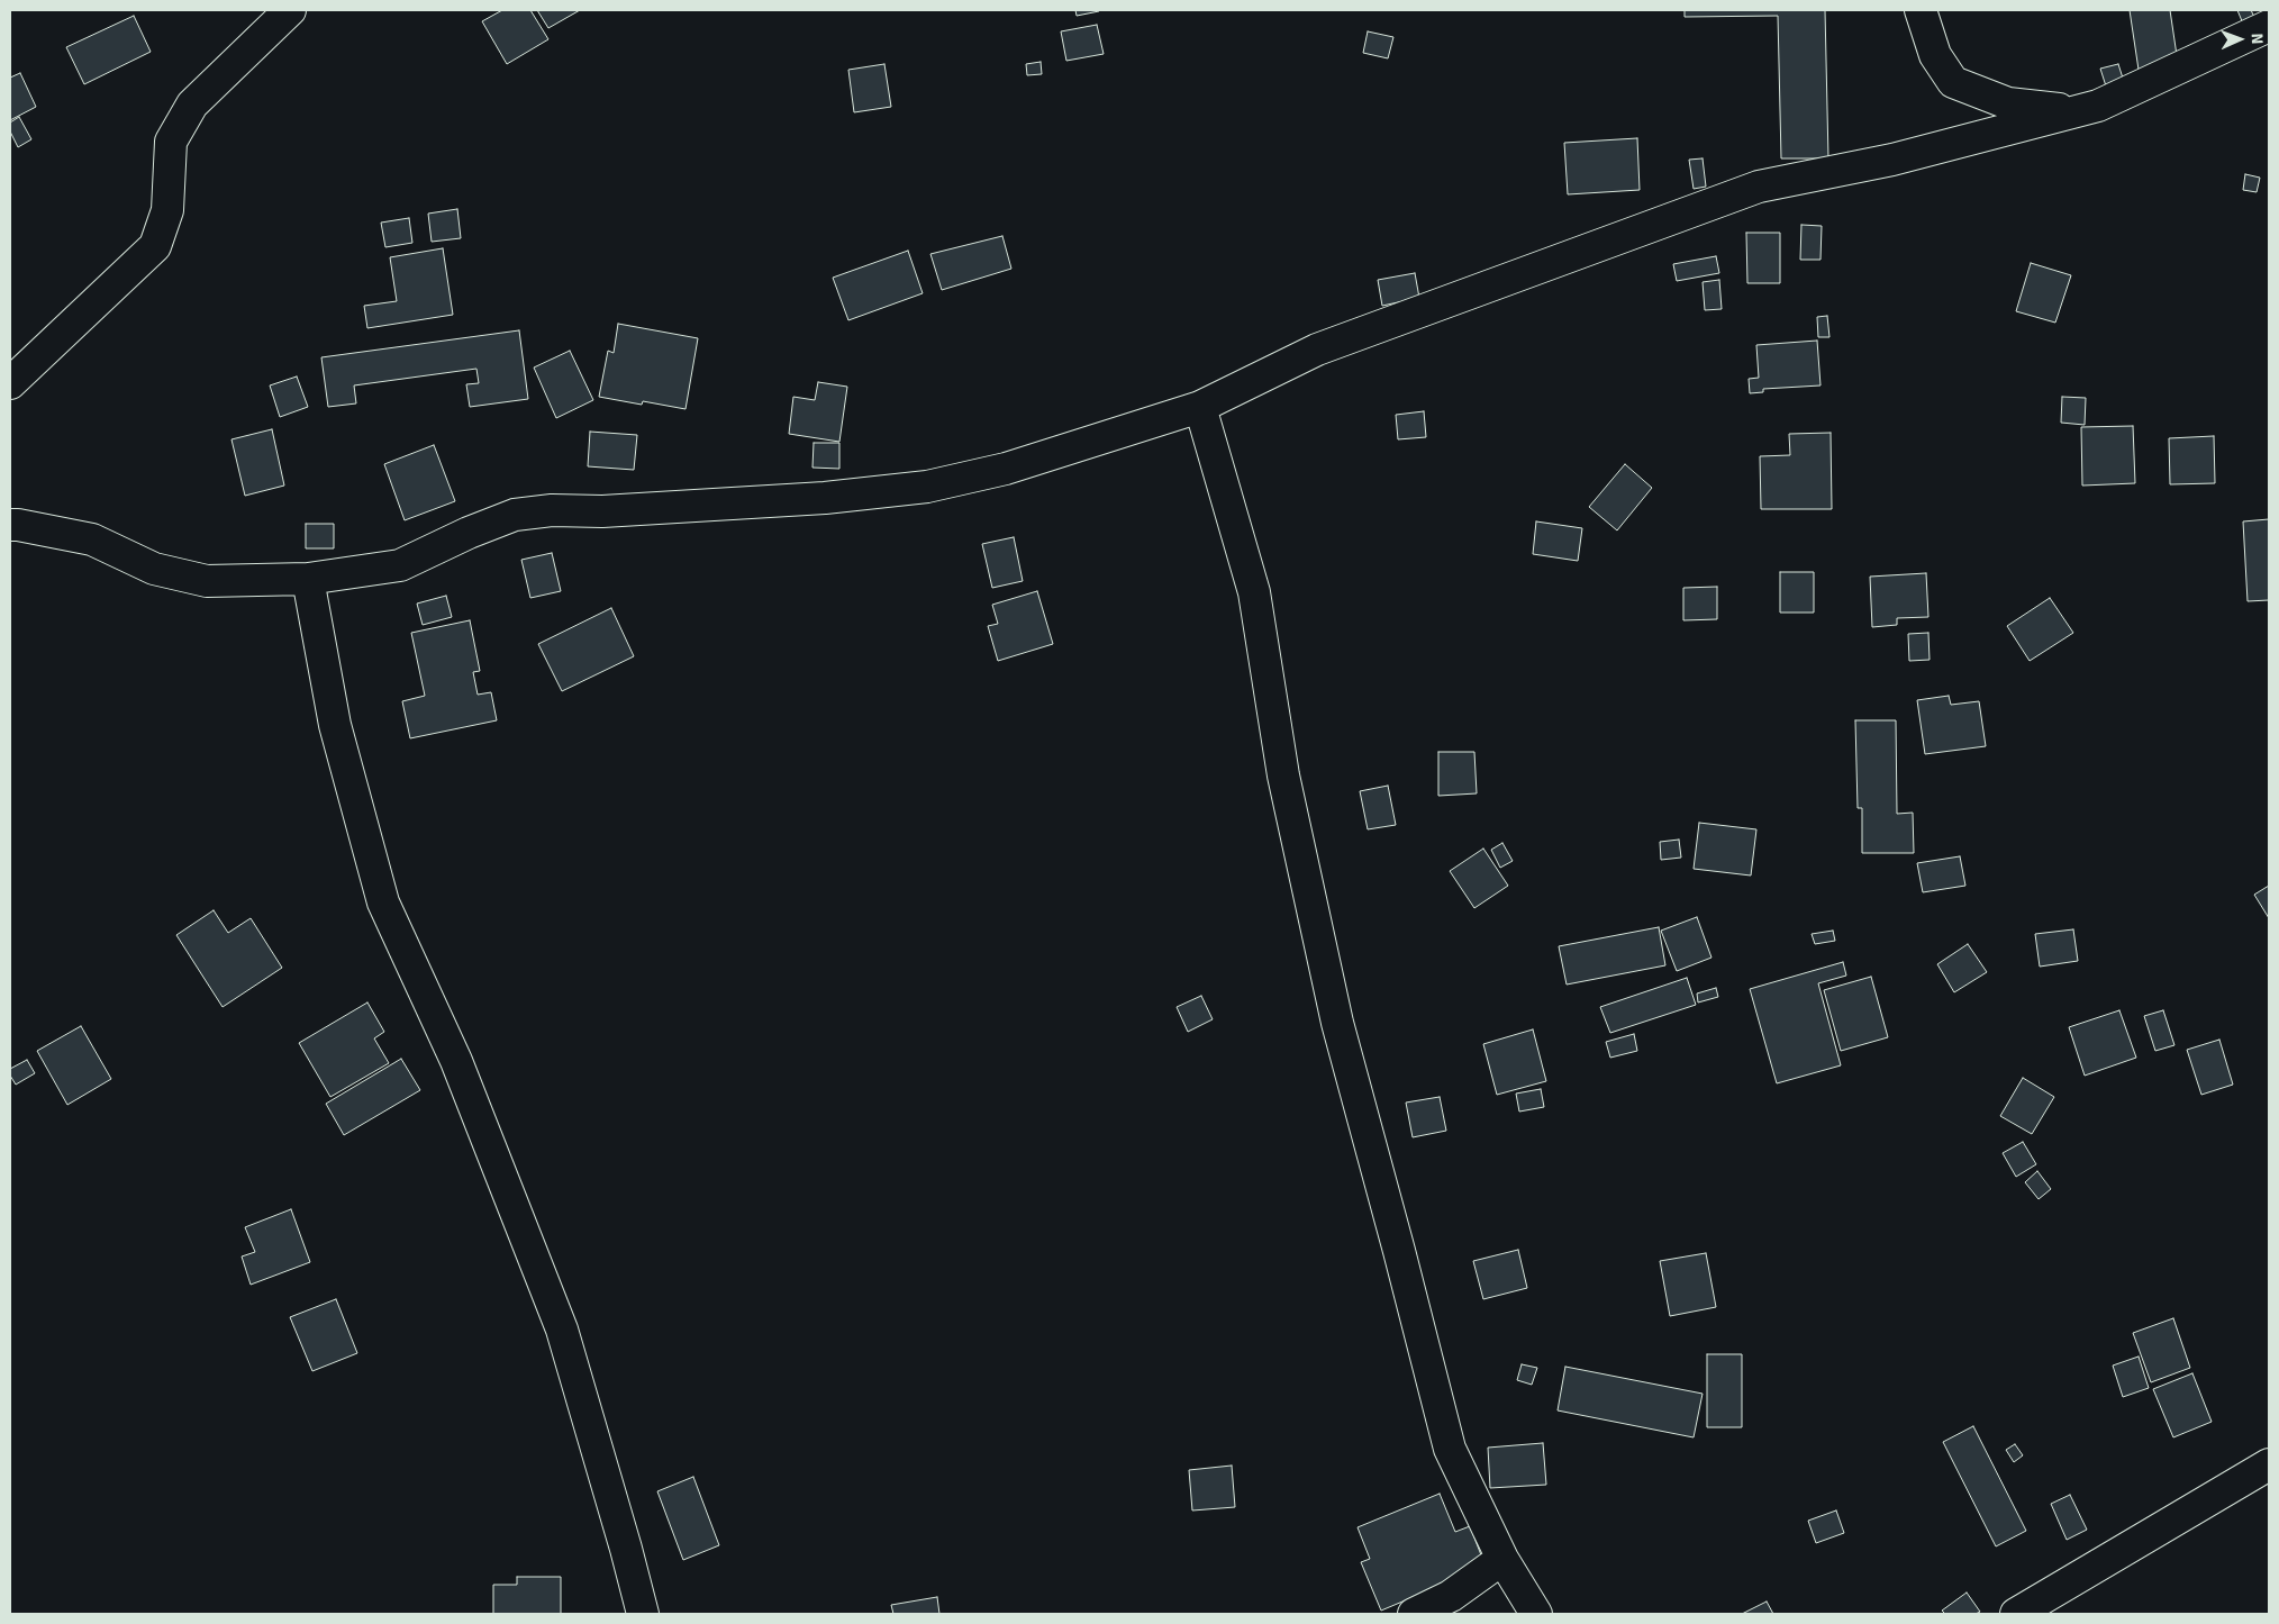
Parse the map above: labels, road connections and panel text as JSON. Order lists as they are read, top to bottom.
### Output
{
  "north": "right"
}
